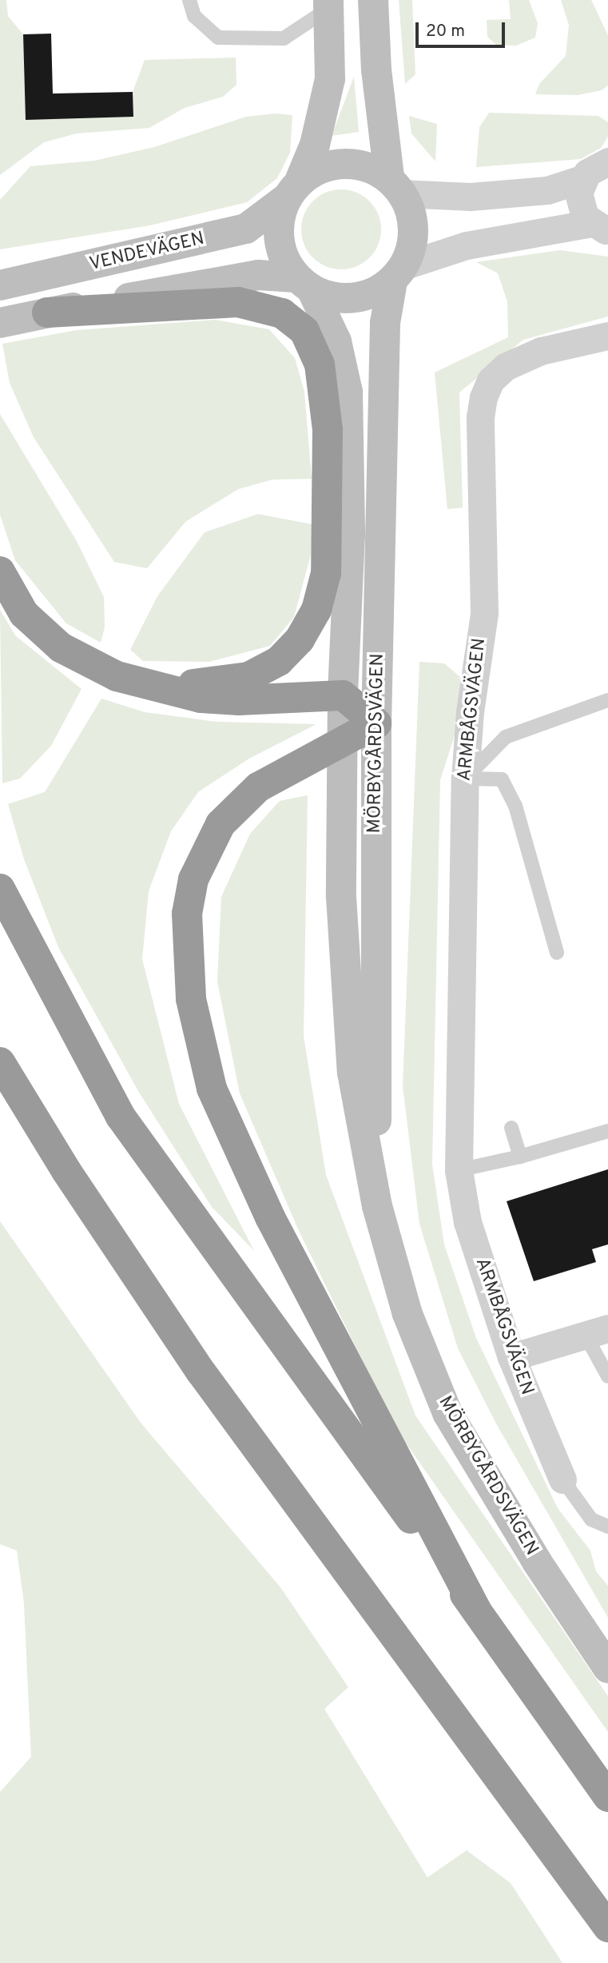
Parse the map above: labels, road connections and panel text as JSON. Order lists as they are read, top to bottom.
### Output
{
  "streets": {
    "street": ["VENDEVÄGEN", "ARMBÅGSVÄGEN", "MÖRBYGÅRDSVÄGEN"]
  },
  "crossings": [
    ["VENDEVÄGEN", "MÖRBYGÅRDSVÄGEN"]
  ],
  "scale_bar": "20 m"
}
